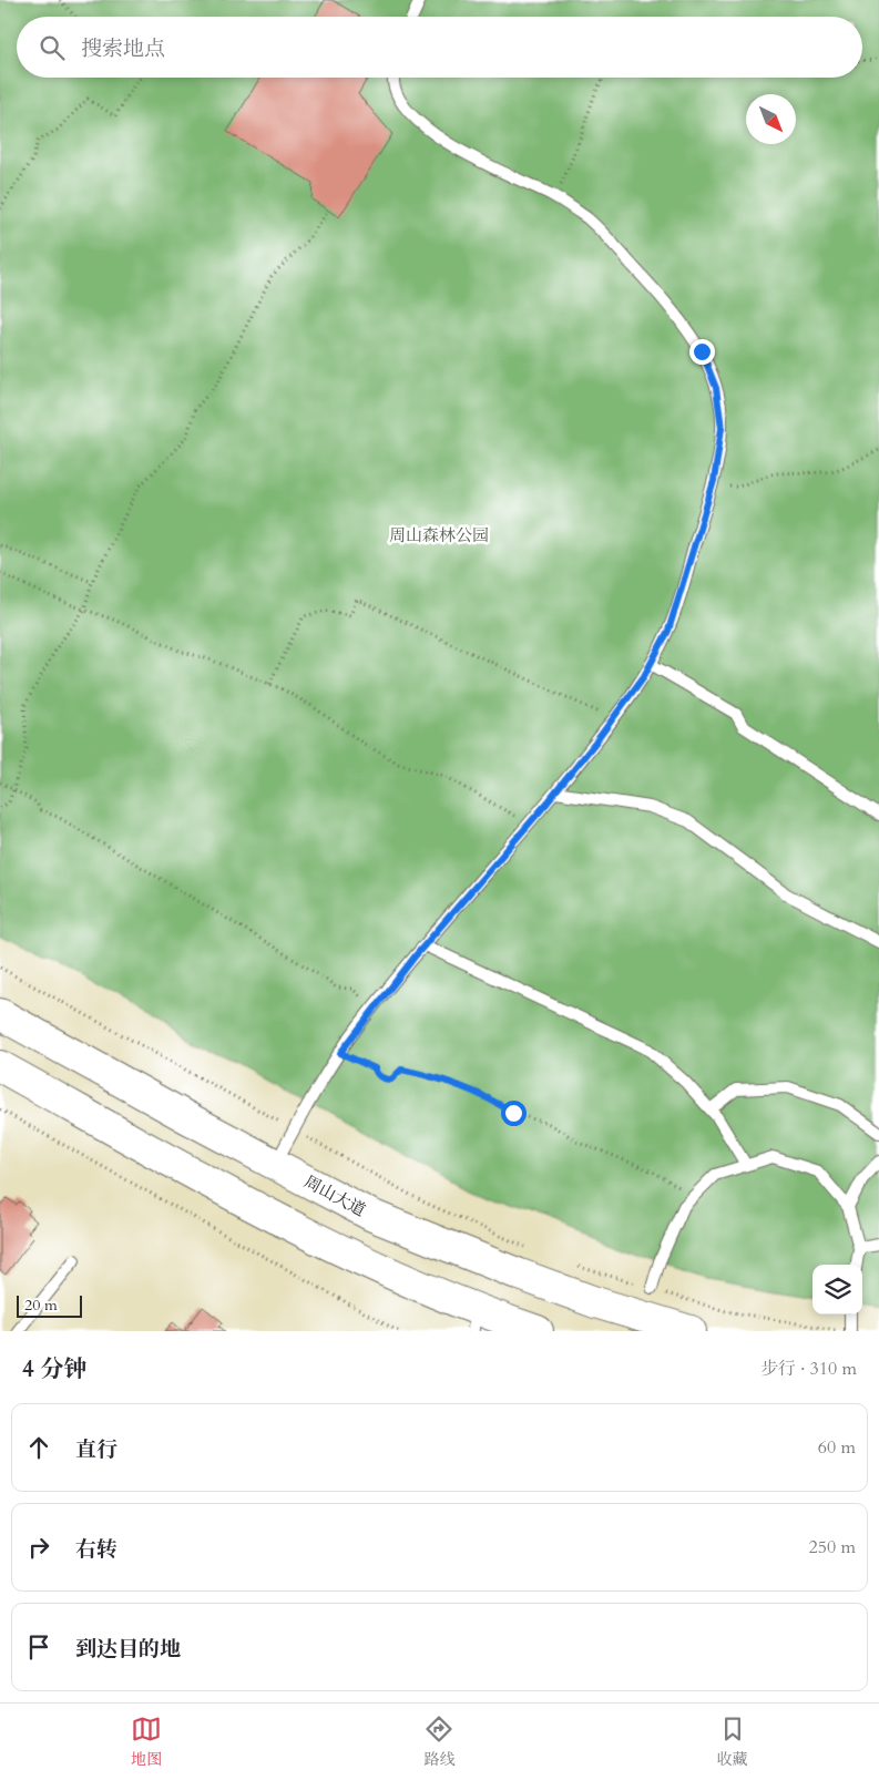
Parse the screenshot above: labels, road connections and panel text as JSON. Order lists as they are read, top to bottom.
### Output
{
  "streets": {
    "main road": ["周山大道"]
  },
  "parks": ["周山森林公园"],
  "scale_bar": "20 m",
  "north": "bottom right",
  "page": {
    "search": "搜索地点",
    "scale": "20 m",
    "heading": ["4 分钟", "步行 · 310 m"],
    "list": [
      ["直行", "60 m"],
      ["右转", "250 m"],
      "到达目的地"
    ],
    "nav": ["地图", "路线", "收藏"]
  }
}
